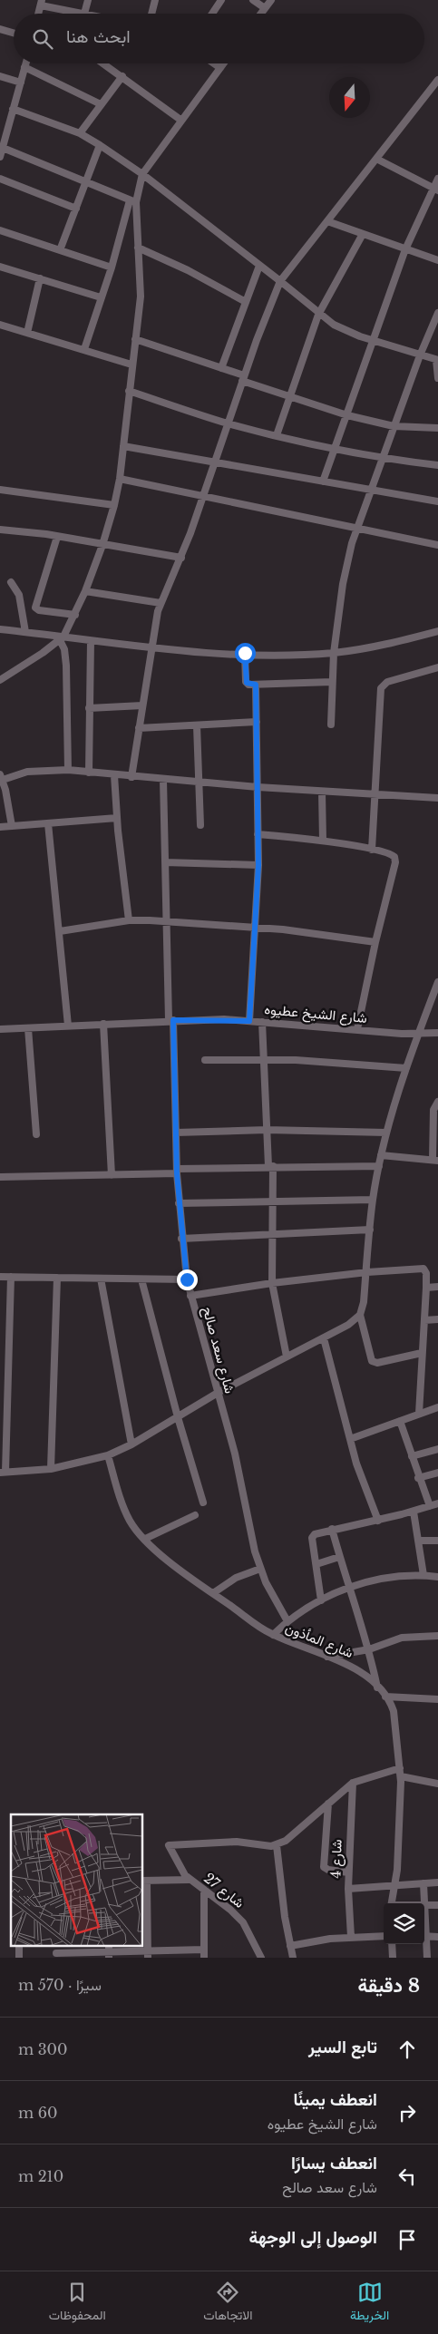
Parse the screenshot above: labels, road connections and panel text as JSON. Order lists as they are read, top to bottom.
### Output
{
  "streets": {
    "street": [
      "شارع الشيخ عطيوه",
      "شارع سعد صالح",
      "شارع المأذون",
      "شارع 4",
      "شارع 27"
    ]
  },
  "crossings": [
    ["شارع الشيخ عطيوه", "شارع سعد صالح"]
  ],
  "north": "bottom",
  "page": {
    "search": "ابحث هنا",
    "heading": ["8 دقيقة", "سيرًا · 570 m"],
    "list": [
      ["تابع السير", "300 m"],
      ["انعطف يمينًا", "شارع الشيخ عطيوه", "60 m"],
      ["انعطف يسارًا", "شارع سعد صالح", "210 m"],
      "الوصول إلى الوجهة"
    ],
    "nav": ["الخريطة", "الاتجاهات", "المحفوظات"]
  }
}
